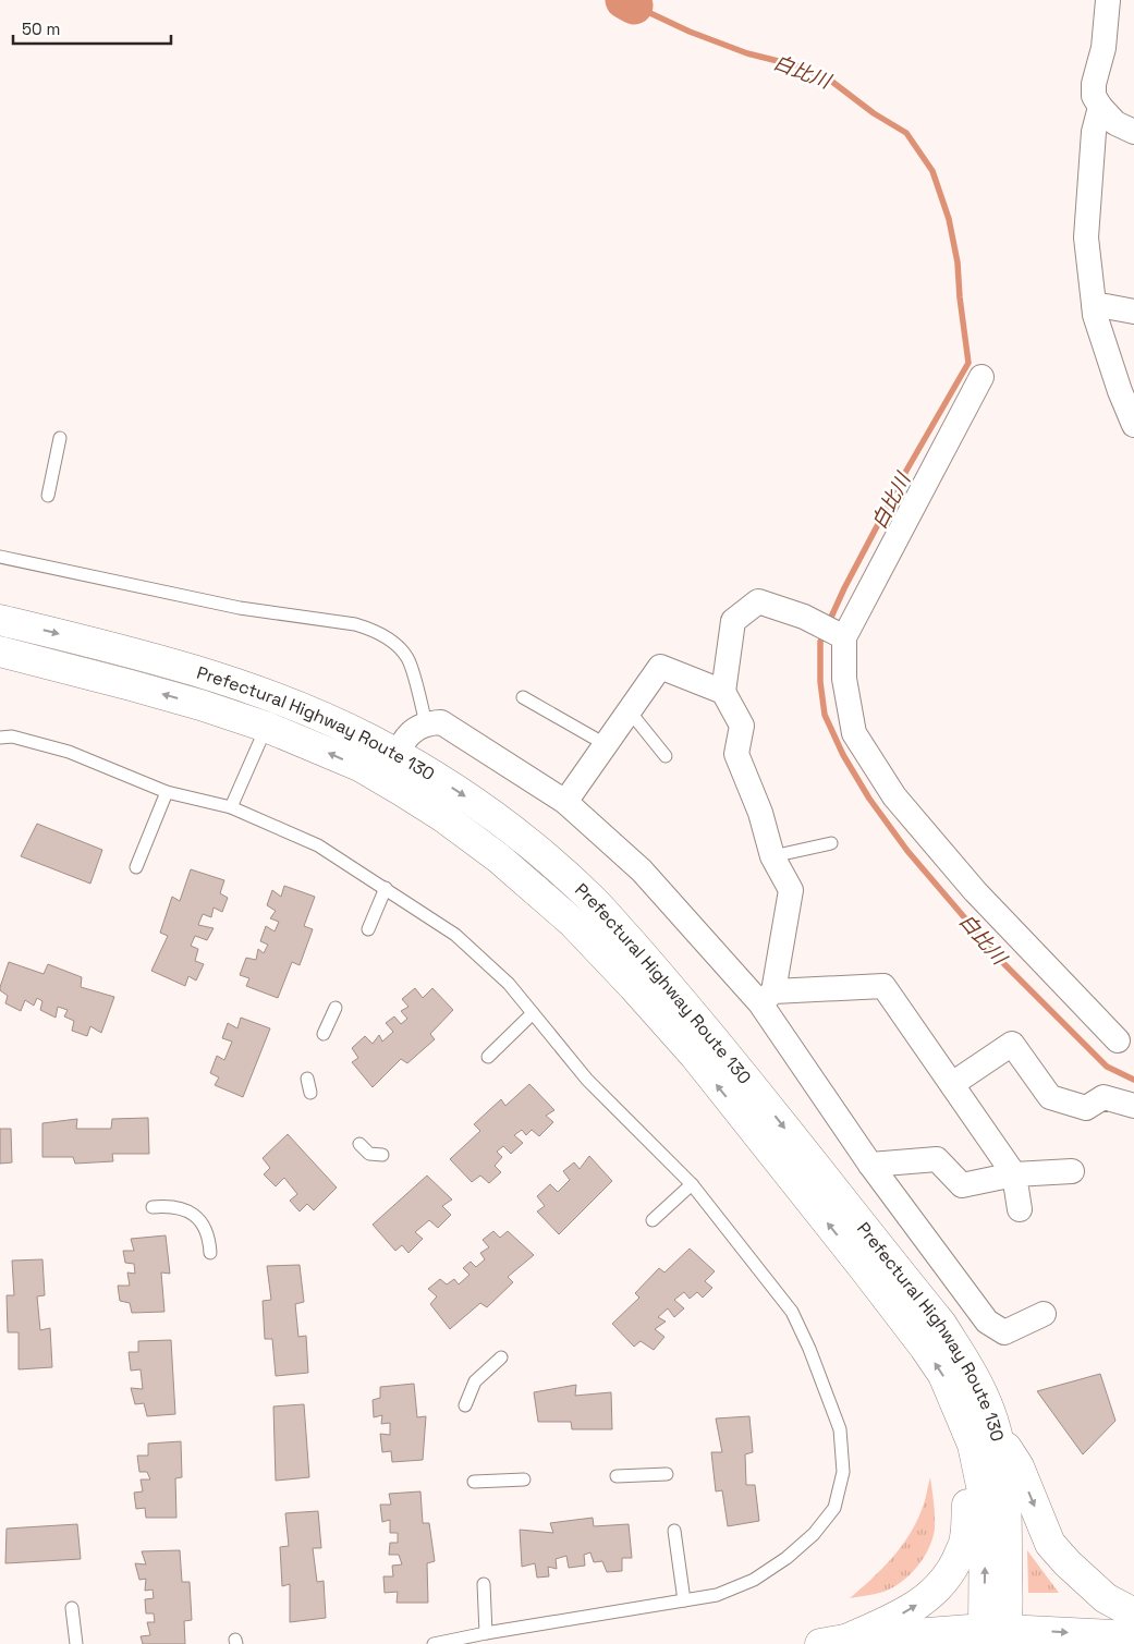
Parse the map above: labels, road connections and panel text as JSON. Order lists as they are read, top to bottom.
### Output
{
  "streets": {
    "main road": ["Prefectural Highway Route 130"]
  },
  "water": ["白比川"],
  "scale_bar": "50 m"
}
